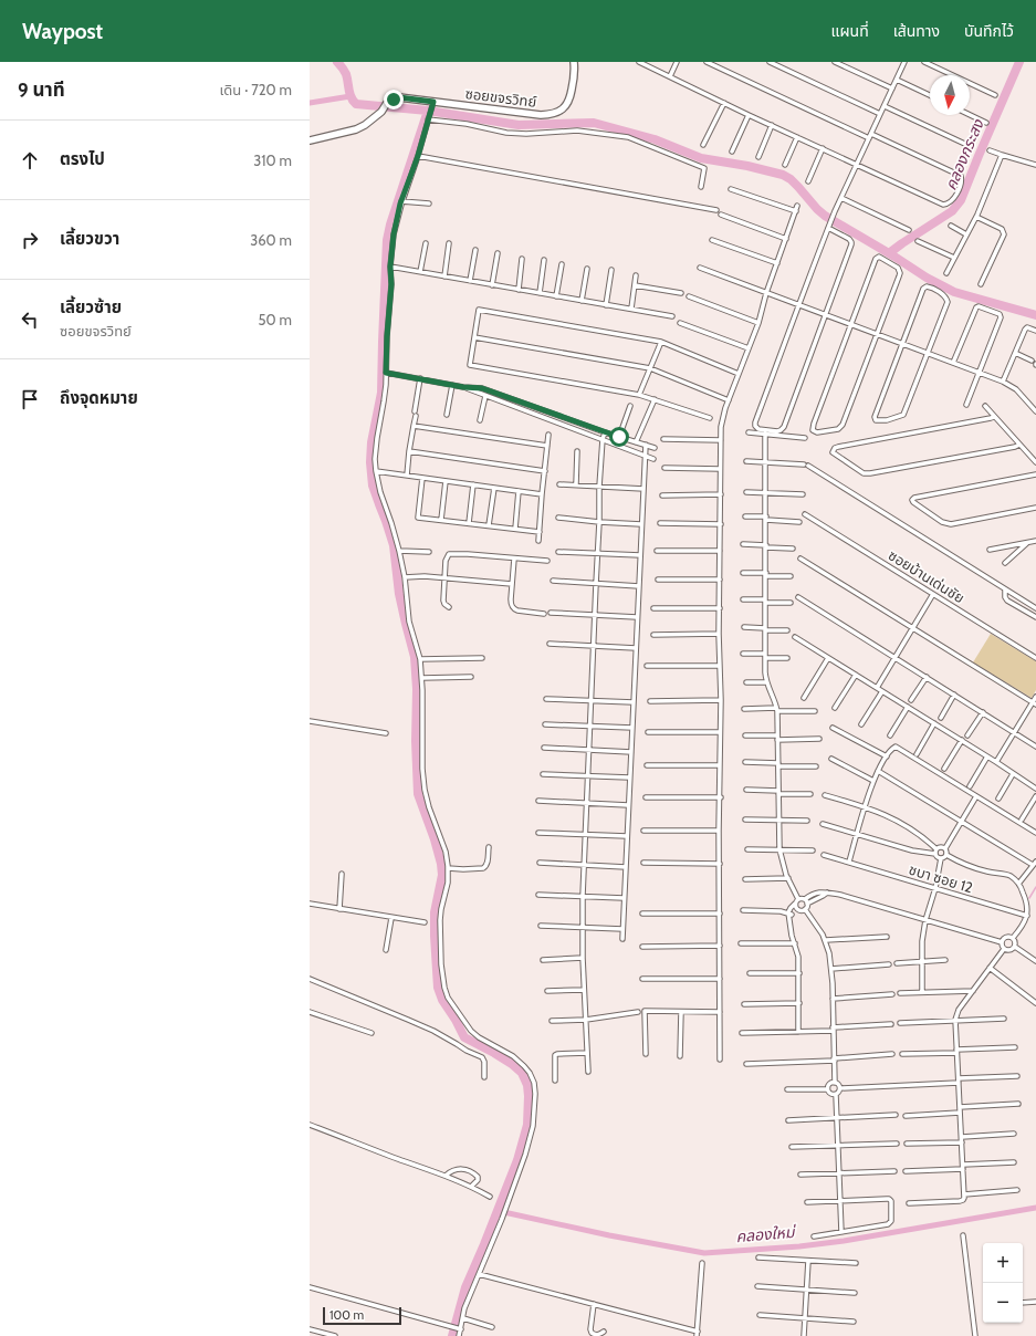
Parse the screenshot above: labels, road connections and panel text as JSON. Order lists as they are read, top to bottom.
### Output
{
  "streets": {
    "street": ["ซอยขจรวิทย์", "ซอยบ้านเด่นชัย", "ชบา ซอย 12"]
  },
  "water": ["คลองกระสง", "คลองใหม่"],
  "scale_bar": "100 m",
  "north": "bottom",
  "page": {
    "header": "Waypost",
    "nav": ["แผนที่", "เส้นทาง", "บันทึกไว้"],
    "heading": ["9 นาที", "เดิน · 720 m"],
    "list": [
      ["ตรงไป", "310 m"],
      ["เลี้ยวขวา", "360 m"],
      ["เลี้ยวซ้าย", "ซอยขจรวิทย์", "50 m"],
      "ถึงจุดหมาย"
    ],
    "map_buttons": ["+", "−"],
    "scale": "100 m"
  }
}
